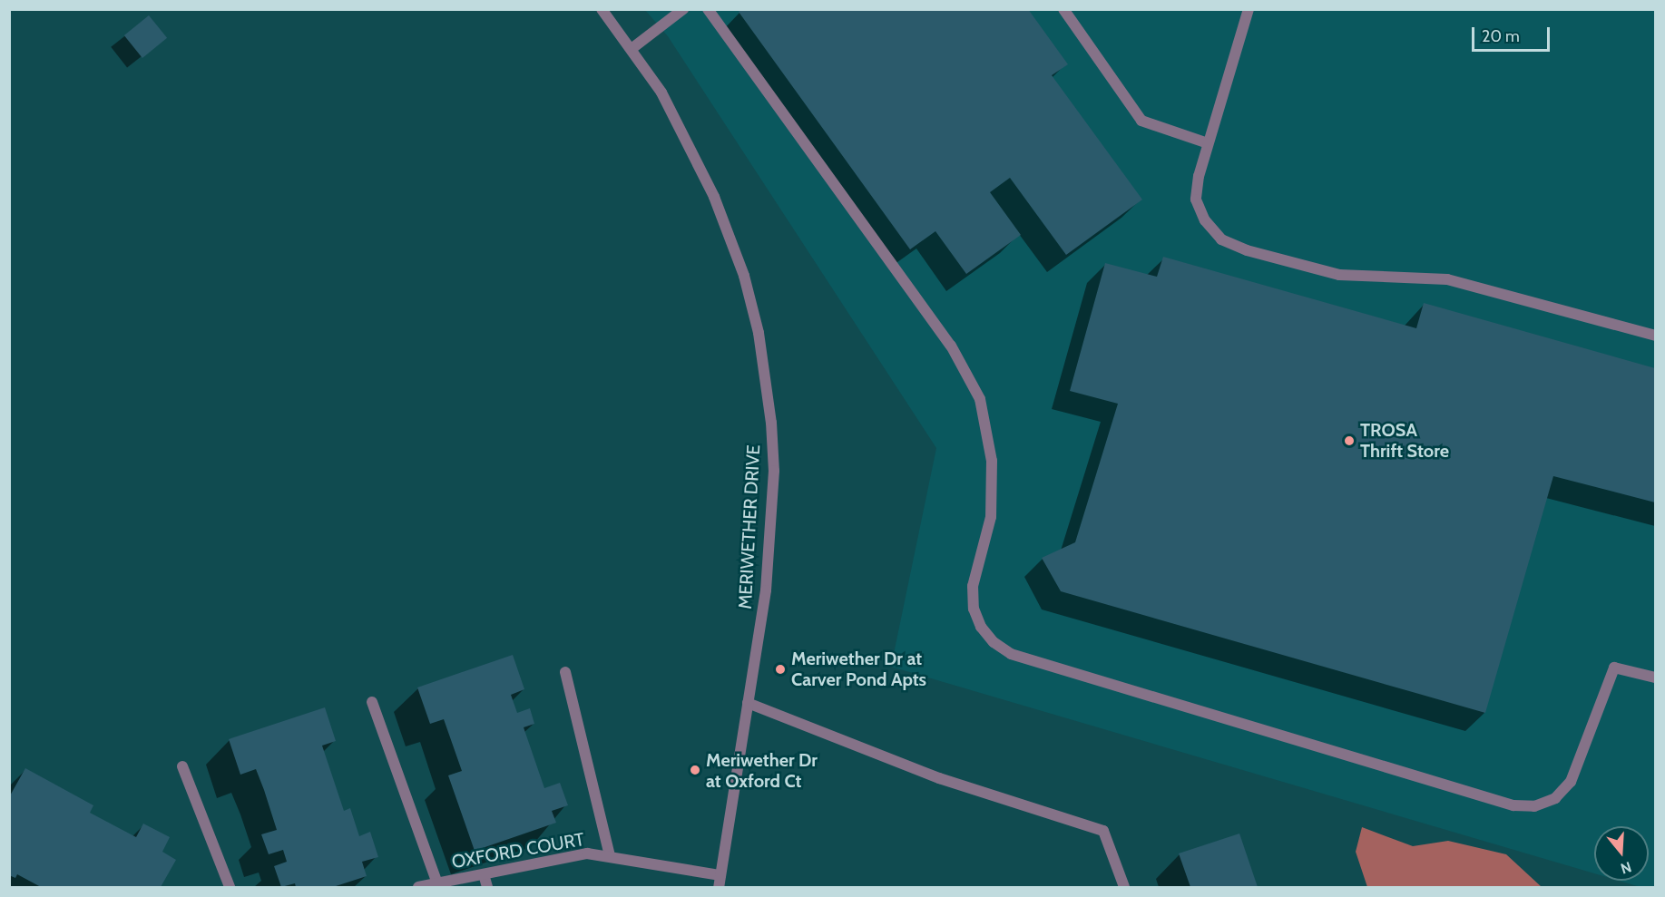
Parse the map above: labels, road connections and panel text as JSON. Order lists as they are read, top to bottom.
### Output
{
  "streets": {
    "street": ["MERIWETHER DRIVE", "OXFORD COURT"]
  },
  "crossings": [
    ["MERIWETHER DRIVE", "OXFORD COURT"]
  ],
  "places": ["TROSA Thrift Store", "Meriwether Dr at Carver Pond Apts", "Meriwether Dr at Oxford Ct"],
  "scale_bar": "20 m",
  "north": "bottom"
}
